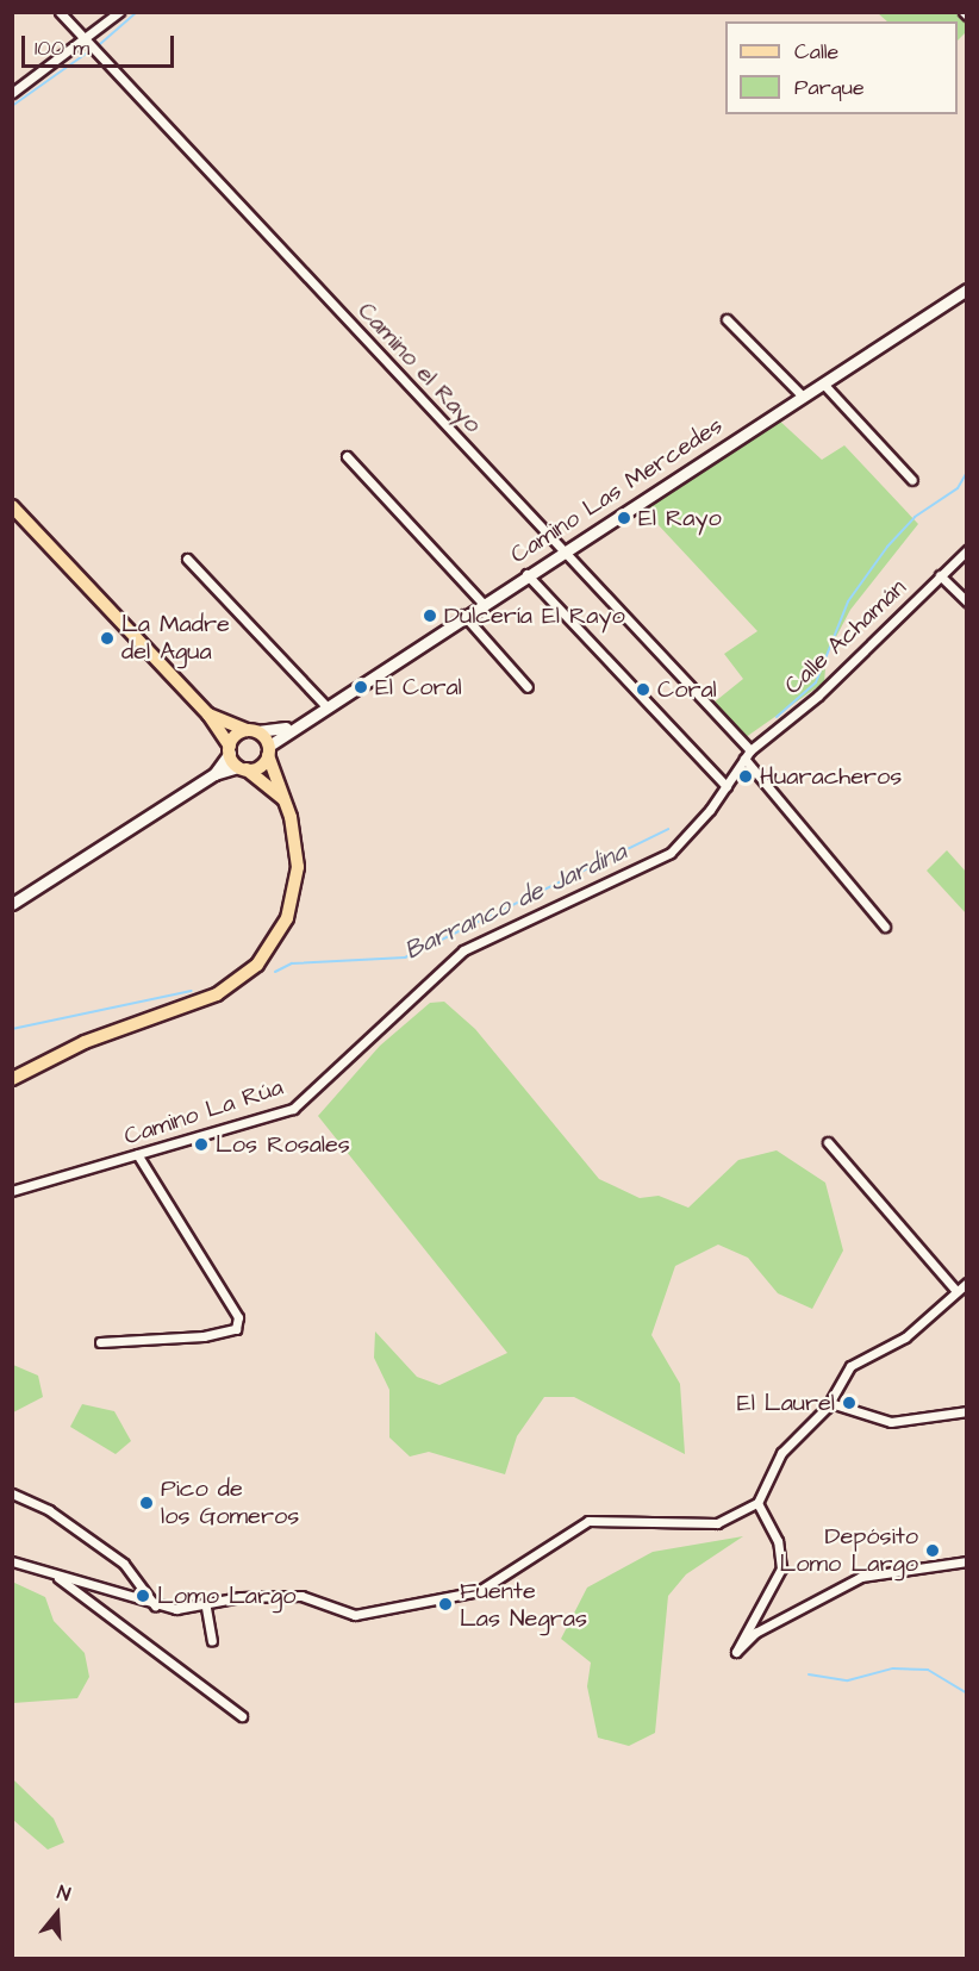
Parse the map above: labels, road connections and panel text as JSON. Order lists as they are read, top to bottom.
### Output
{
  "streets": {
    "main road": ["Camino Las Mercedes"],
    "street": ["Camino el Rayo", "Calle Achamán", "Camino La Rúa"]
  },
  "crossings": [
    ["Camino el Rayo", "Camino Las Mercedes"],
    ["Camino el Rayo", "Calle Achamán"],
    ["Camino el Rayo", "Camino La Rúa"],
    ["Calle Achamán", "Camino La Rúa"]
  ],
  "water": ["Barranco de Jardina"],
  "places": [
    "El Rayo",
    "Dulcería El Rayo",
    "La Madre del Agua",
    "El Coral",
    "Coral",
    "Huaracheros",
    "Los Rosales",
    "El Laurel",
    "Pico de los Gomeros",
    "Depósito Lomo Largo",
    "Lomo Largo",
    "Fuente Las Negras"
  ],
  "legend": ["Calle", "Parque"],
  "scale_bar": "100 m",
  "north": "top"
}
